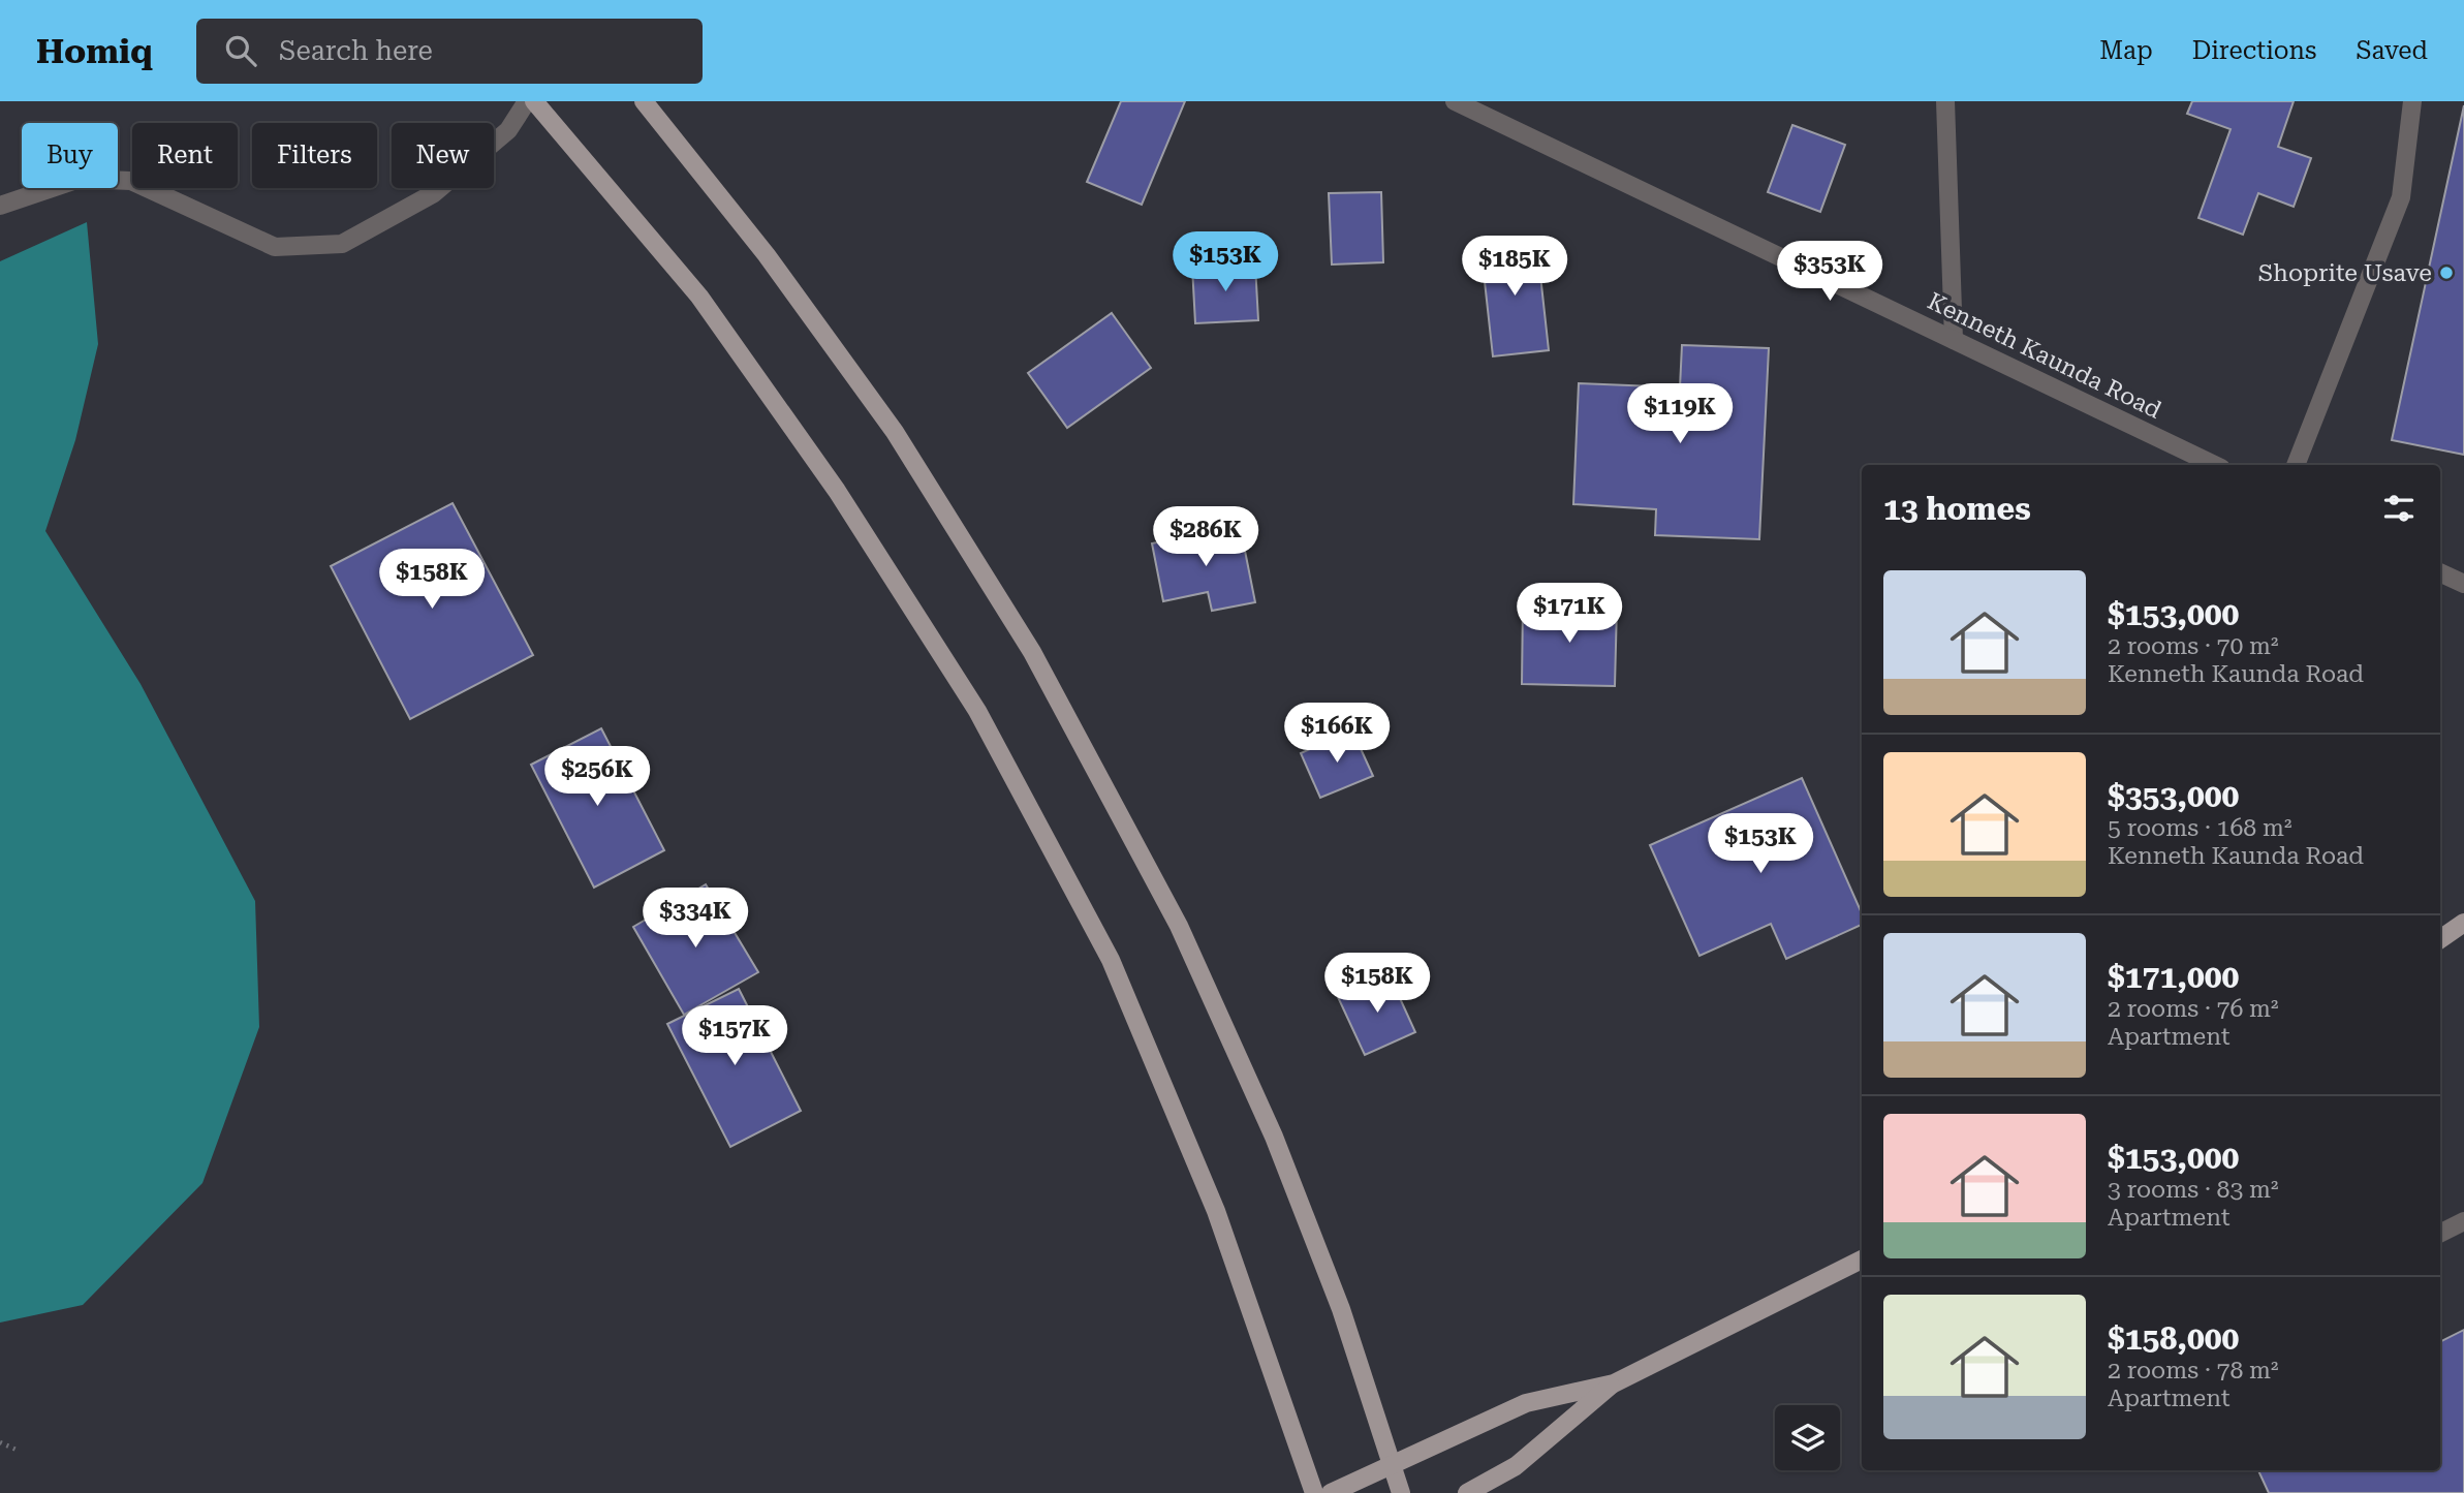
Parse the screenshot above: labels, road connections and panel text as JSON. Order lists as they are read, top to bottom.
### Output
{
  "streets": {
    "street": ["Kenneth Kaunda Road"]
  },
  "places": ["Shoprite Usave"],
  "page": {
    "header": "Homiq",
    "search": "Search here",
    "nav": ["Map", "Directions", "Saved"],
    "chip": [
      "Buy",
      "Rent",
      "Filters",
      "New"
    ],
    "price": [
      "$153K",
      "$185K",
      "$353K",
      "$119K",
      "$286K",
      "$158K",
      "$171K",
      "$166K",
      "$256K",
      "$153K",
      "$334K",
      "$158K",
      "$157K"
    ],
    "heading": "13 homes",
    "list": [
      {
        "name": "$153,000",
        "note": "2 rooms · 70 m² · Kenneth Kaunda Road"
      },
      {
        "name": "$353,000",
        "note": "5 rooms · 168 m² · Kenneth Kaunda Road"
      },
      {
        "name": "$171,000",
        "note": "2 rooms · 76 m² · Apartment"
      },
      {
        "name": "$153,000",
        "note": "3 rooms · 83 m² · Apartment"
      },
      {
        "name": "$158,000",
        "note": "2 rooms · 78 m² · Apartment"
      }
    ]
  }
}
